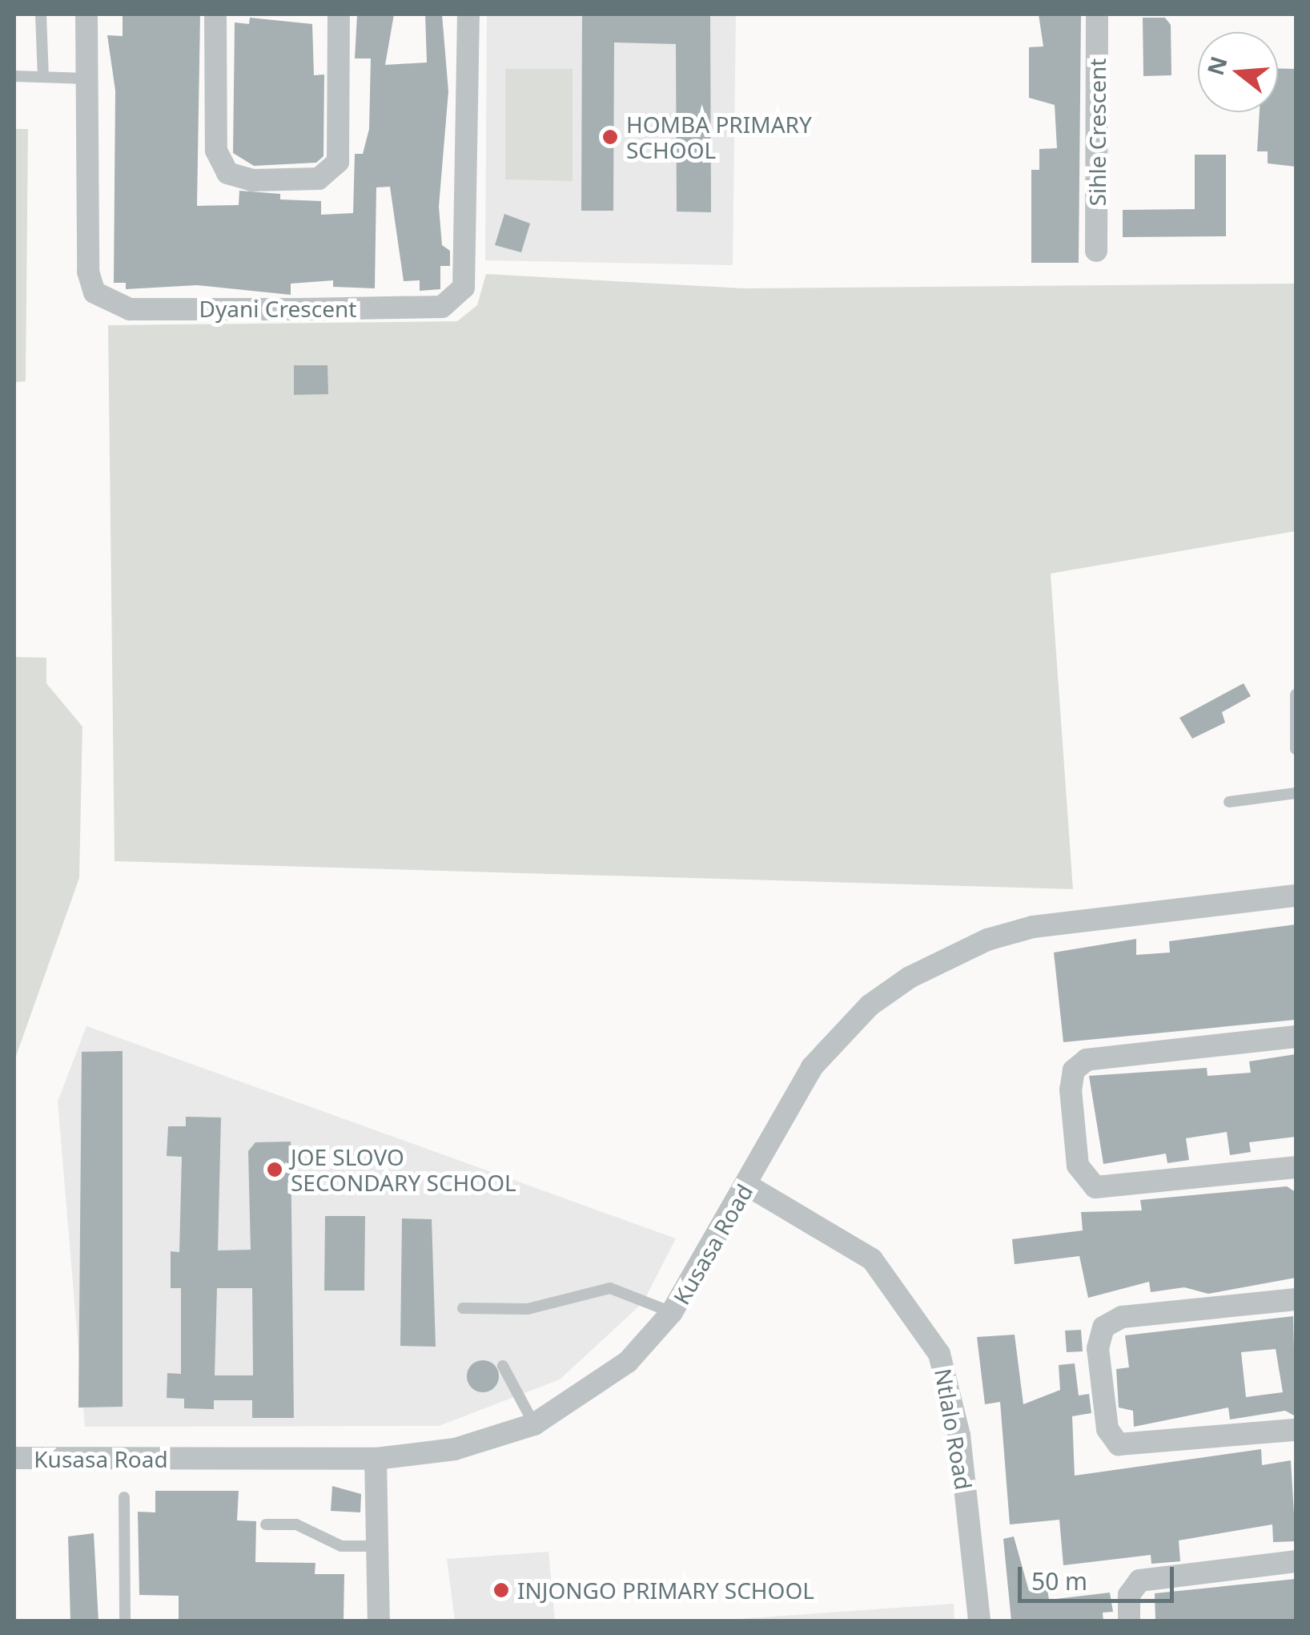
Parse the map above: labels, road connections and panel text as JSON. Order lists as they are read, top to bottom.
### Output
{
  "streets": {
    "street": [
      "Sihle Crescent",
      "Dyani Crescent",
      "Kusasa Road",
      "Ntlalo Road"
    ]
  },
  "crossings": [
    ["Kusasa Road", "Ntlalo Road"]
  ],
  "places": ["HOMBA PRIMARY SCHOOL", "JOE SLOVO SECONDARY SCHOOL", "INJONGO PRIMARY SCHOOL"],
  "scale_bar": "50 m",
  "north": "left"
}
